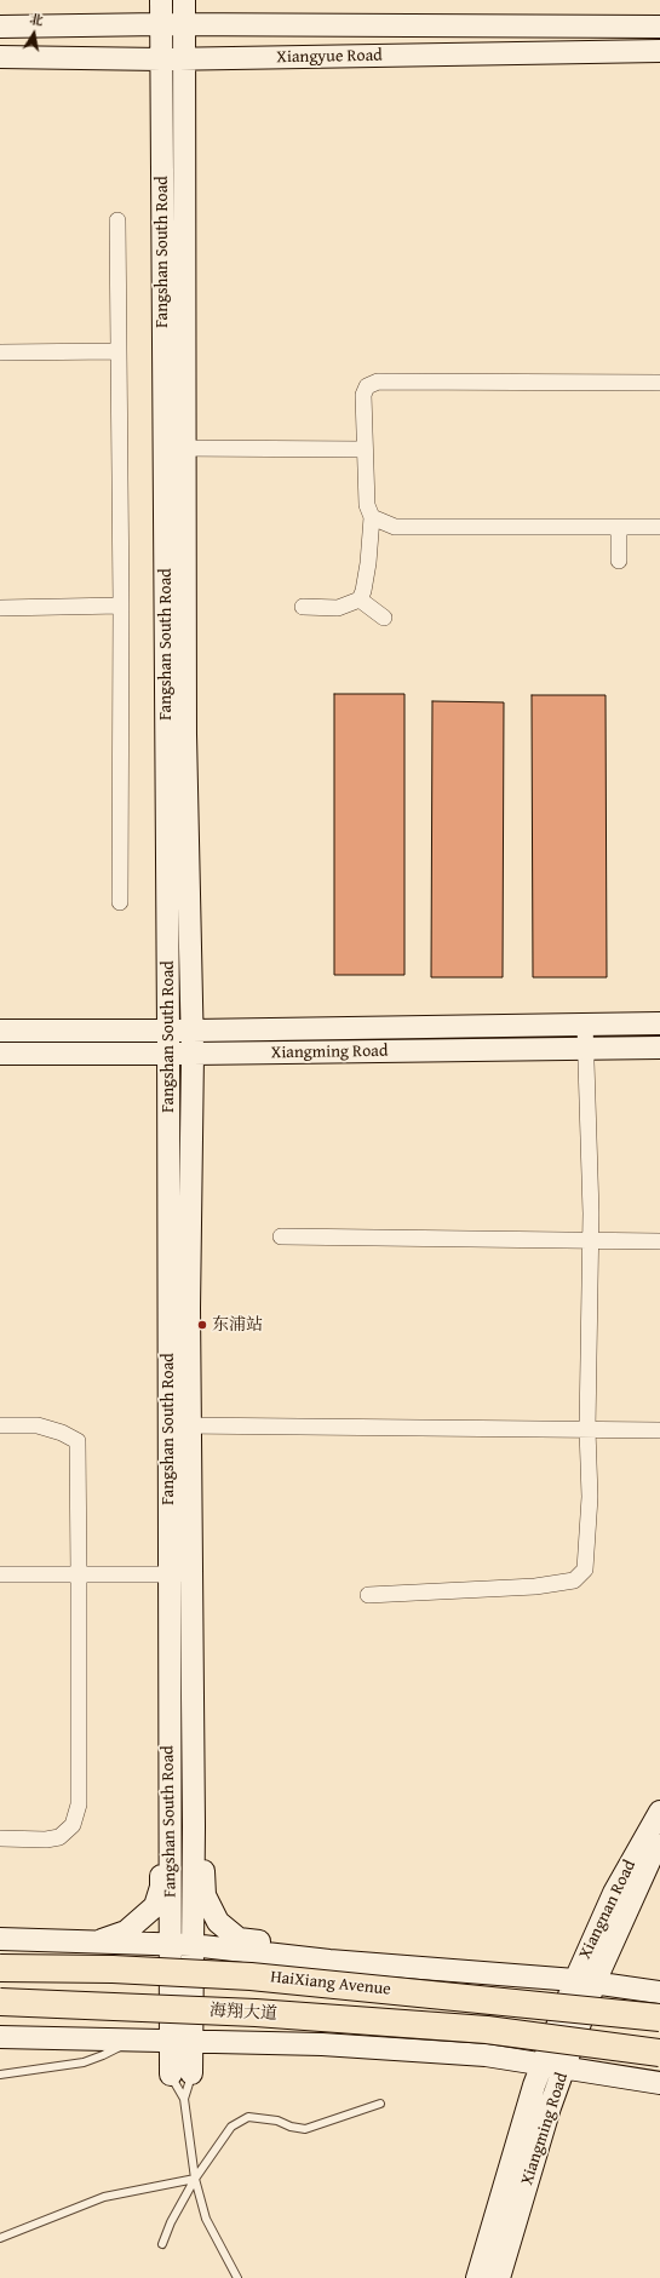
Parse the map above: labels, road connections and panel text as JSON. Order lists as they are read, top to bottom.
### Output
{
  "streets": {
    "highway": ["HaiXiang Avenue", "海翔大道"],
    "street": [
      "Xiangyue Road",
      "Fangshan South Road",
      "Xiangming Road",
      "Xiangnan Road"
    ]
  },
  "crossings": [
    ["Xiangyue Road", "Fangshan South Road"],
    ["Fangshan South Road", "Xiangming Road"],
    ["Xiangming Road", "Xiangnan Road"]
  ],
  "places": ["东浦站"],
  "north": "top"
}
